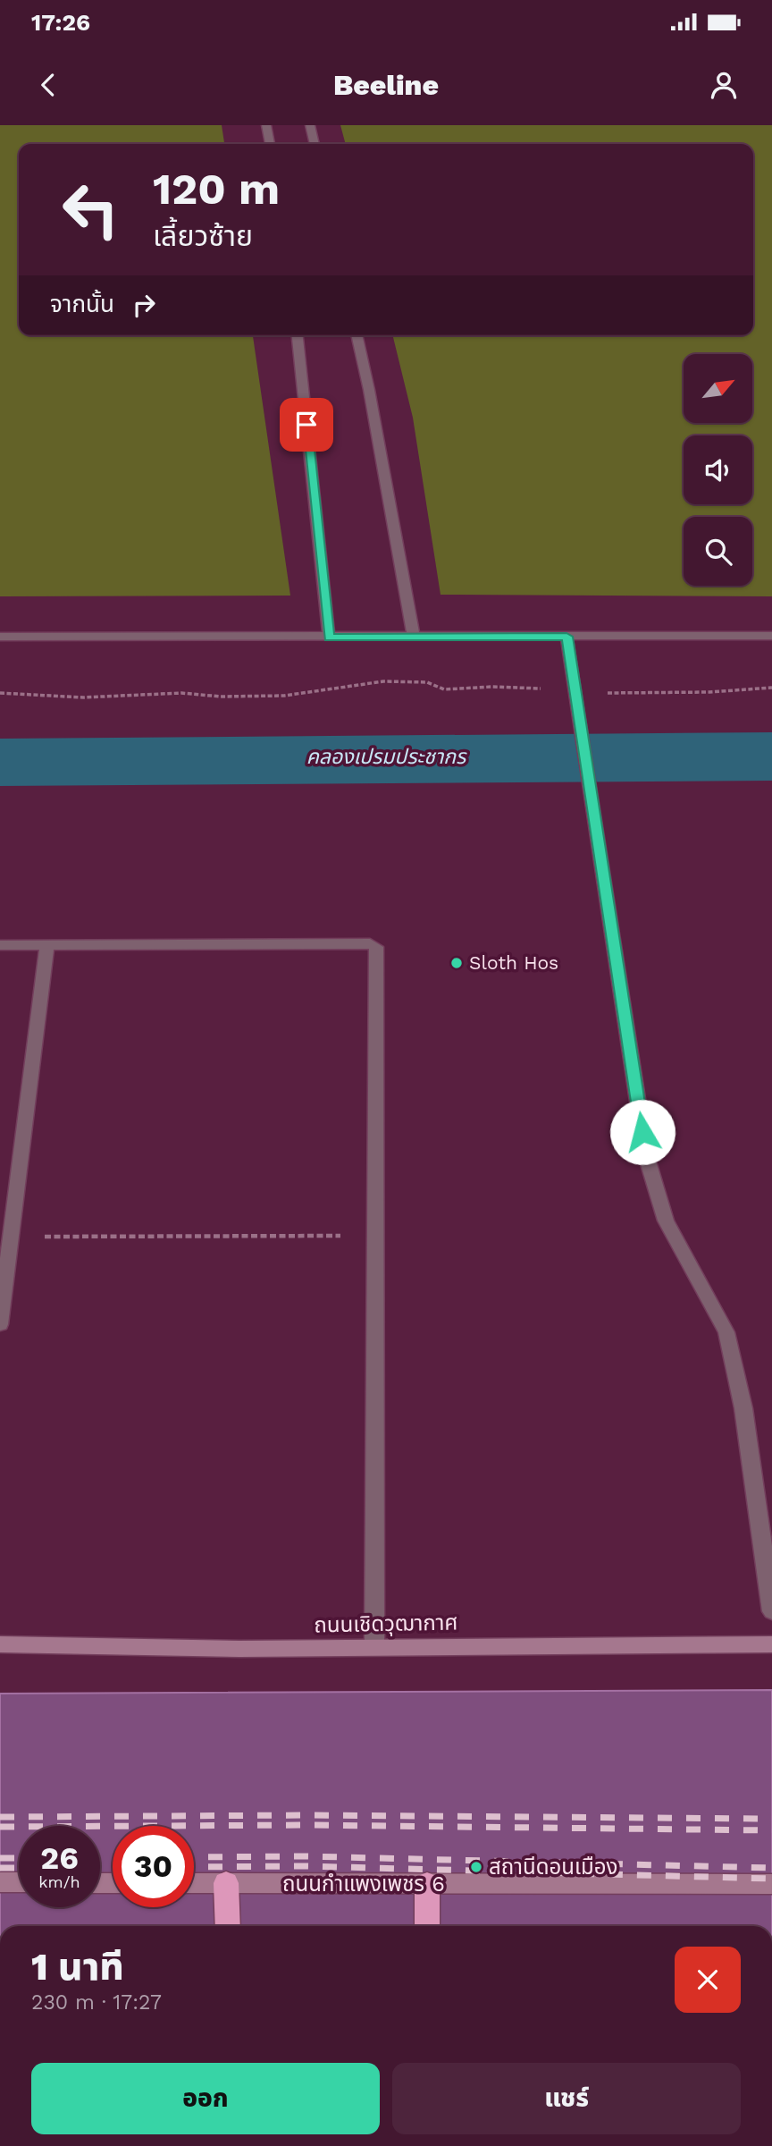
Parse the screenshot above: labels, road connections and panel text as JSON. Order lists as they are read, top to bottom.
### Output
{
  "streets": {
    "main road": ["ถนนเชิดวุฒากาศ", "ถนนกำแพงเพชร 6"]
  },
  "water": ["คลองเปรมประชากร"],
  "places": ["Sloth Hos", "สถานีดอนเมือง"],
  "north": "top right",
  "page": {
    "status": "17:26",
    "header": "Beeline",
    "turn": ["120 m", "เลี้ยวซ้าย"],
    "then": "จากนั้น",
    "speed": "26 km/h",
    "limit": "30",
    "heading": ["1 นาที", "230 m · 17:27"],
    "buttons": ["ออก", "แชร์"]
  }
}
